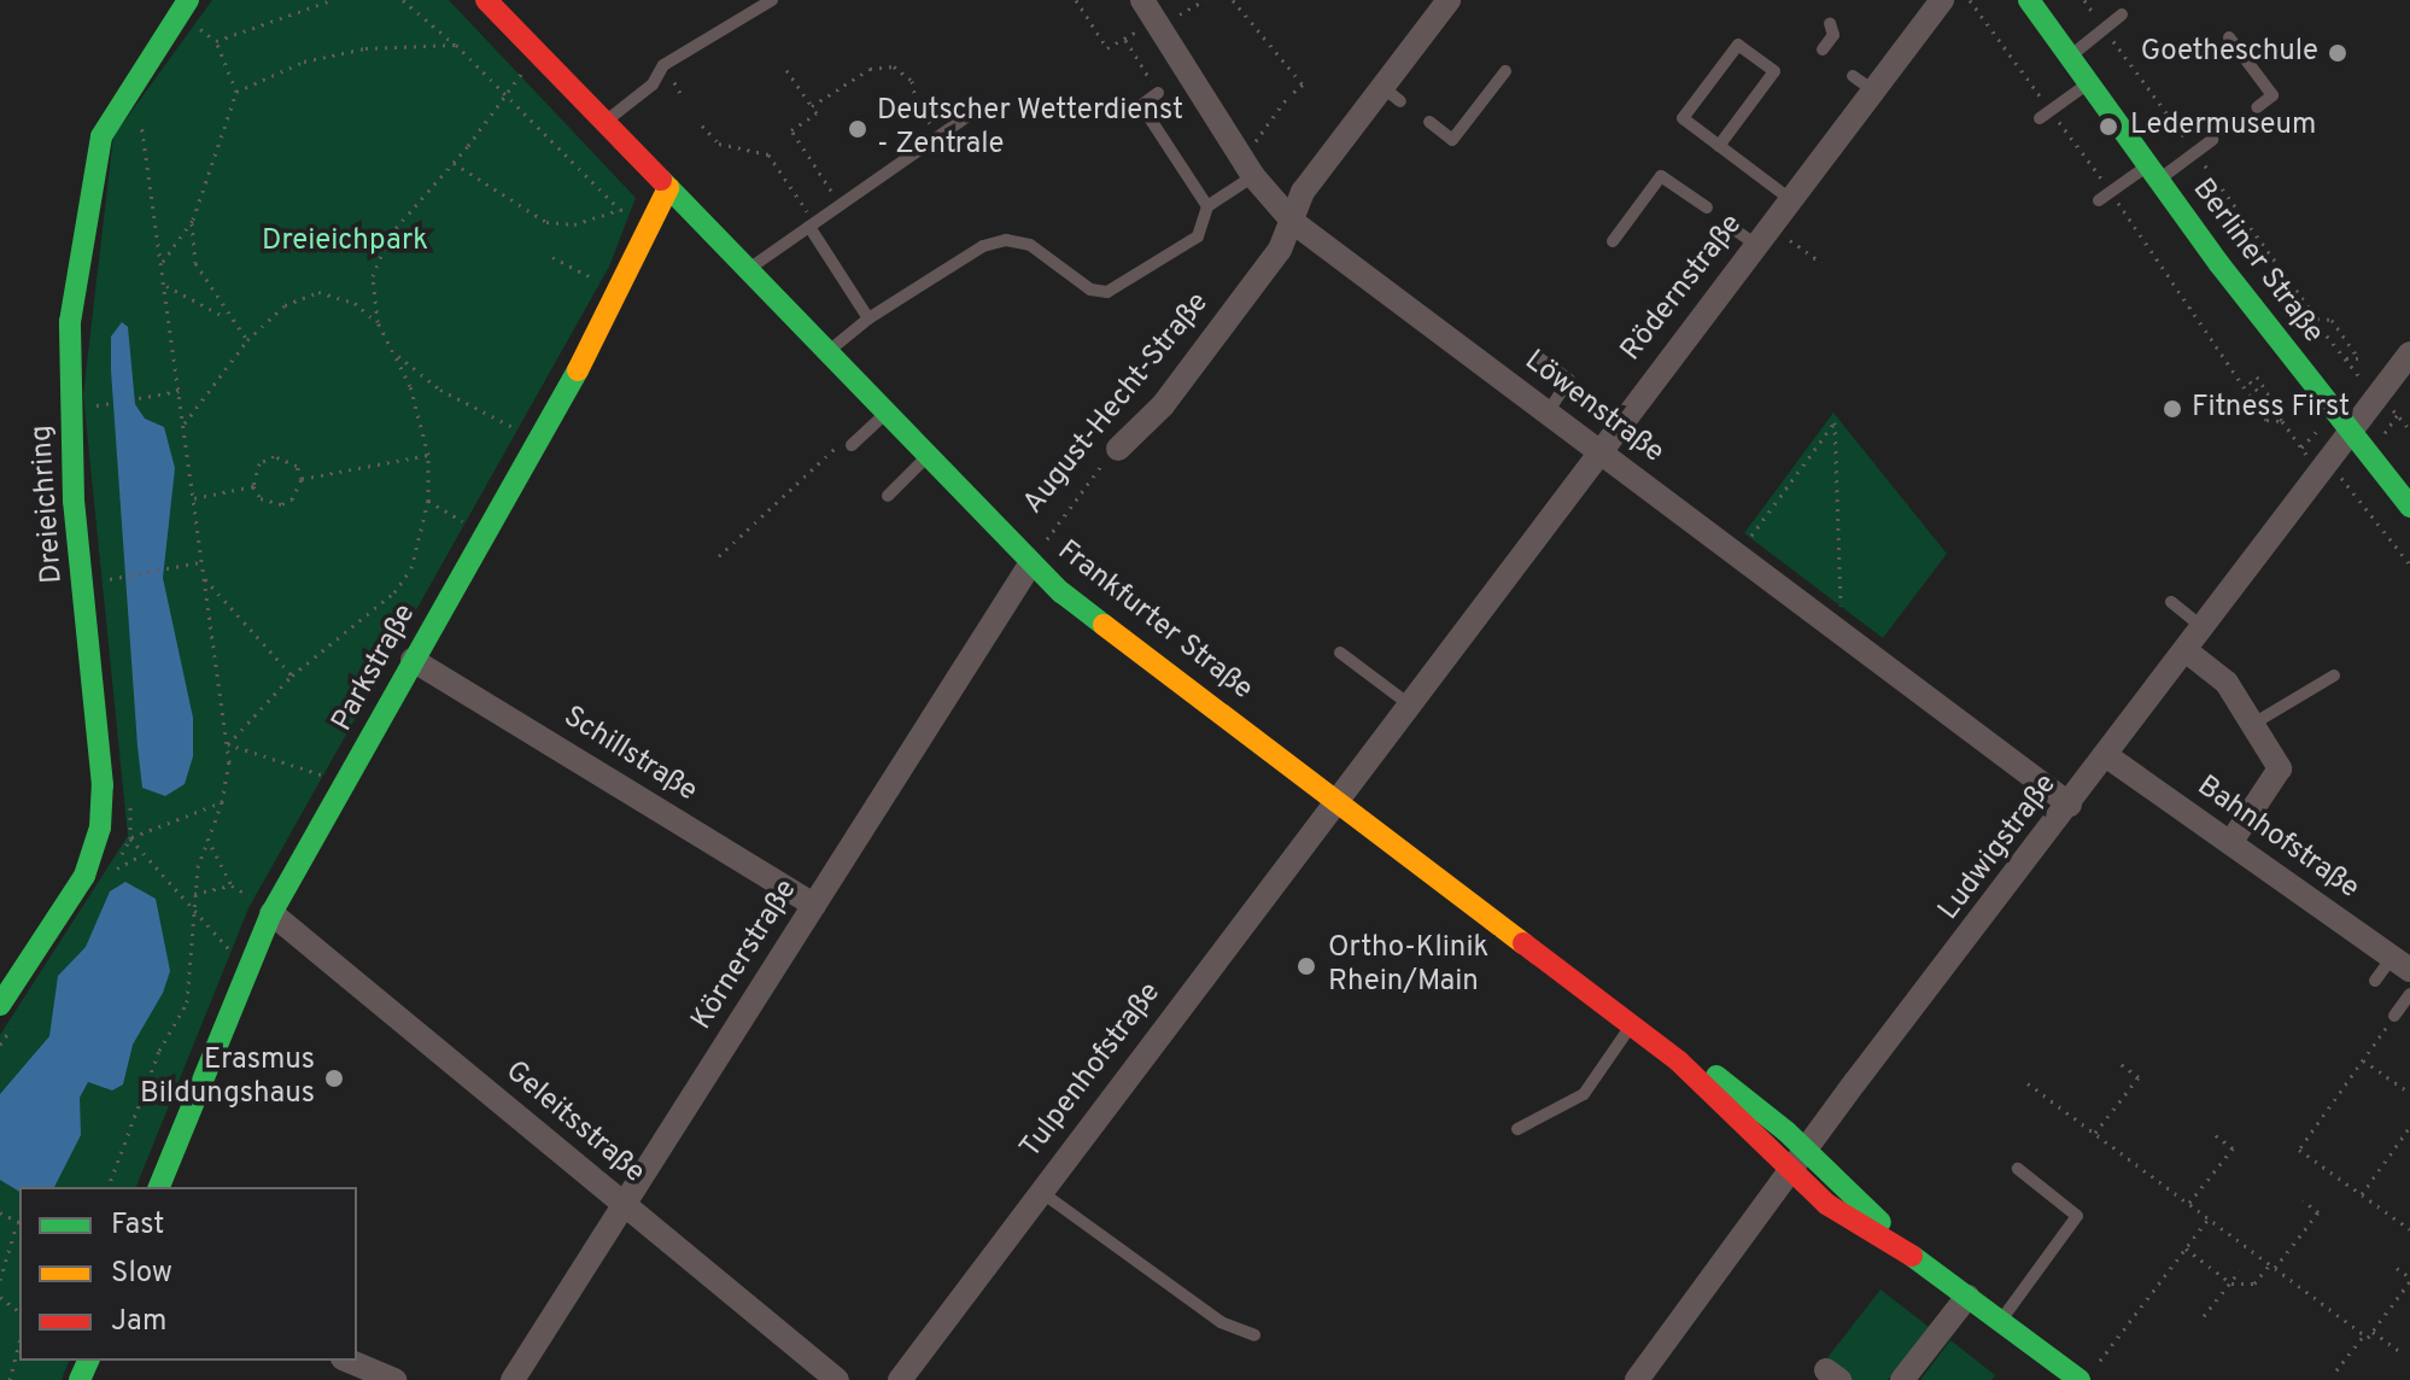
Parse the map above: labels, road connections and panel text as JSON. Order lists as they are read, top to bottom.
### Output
{
  "streets": {
    "main road": [
      "Berliner Straße",
      "Dreieichring",
      "Frankfurter Straße",
      "Parkstraße"
    ],
    "street": [
      "Rödernstraße",
      "August-Hecht-Straße",
      "Löwenstraße",
      "Schillstraße",
      "Bahnhofstraße",
      "Ludwigstraße",
      "Körnerstraße",
      "Tulpenhofstraße",
      "Geleitsstraße"
    ]
  },
  "crossings": [
    ["Berliner Straße", "Ludwigstraße"],
    ["Rödernstraße", "Löwenstraße"],
    ["Rödernstraße", "Frankfurter Straße"],
    ["Rödernstraße", "Tulpenhofstraße"],
    ["August-Hecht-Straße", "Löwenstraße"],
    ["August-Hecht-Straße", "Frankfurter Straße"],
    ["August-Hecht-Straße", "Körnerstraße"],
    ["Löwenstraße", "Ludwigstraße"],
    ["Frankfurter Straße", "Parkstraße"],
    ["Frankfurter Straße", "Ludwigstraße"],
    ["Frankfurter Straße", "Körnerstraße"],
    ["Frankfurter Straße", "Tulpenhofstraße"],
    ["Parkstraße", "Schillstraße"],
    ["Parkstraße", "Geleitsstraße"],
    ["Schillstraße", "Körnerstraße"],
    ["Bahnhofstraße", "Ludwigstraße"],
    ["Körnerstraße", "Geleitsstraße"]
  ],
  "parks": ["Dreieichpark"],
  "places": [
    "Goetheschule",
    "Ledermuseum",
    "Deutscher Wetterdienst - Zentrale",
    "Fitness First",
    "Ortho-Klinik Rhein/Main",
    "Erasmus Bildungshaus"
  ],
  "legend": ["Fast", "Slow", "Jam"]
}
